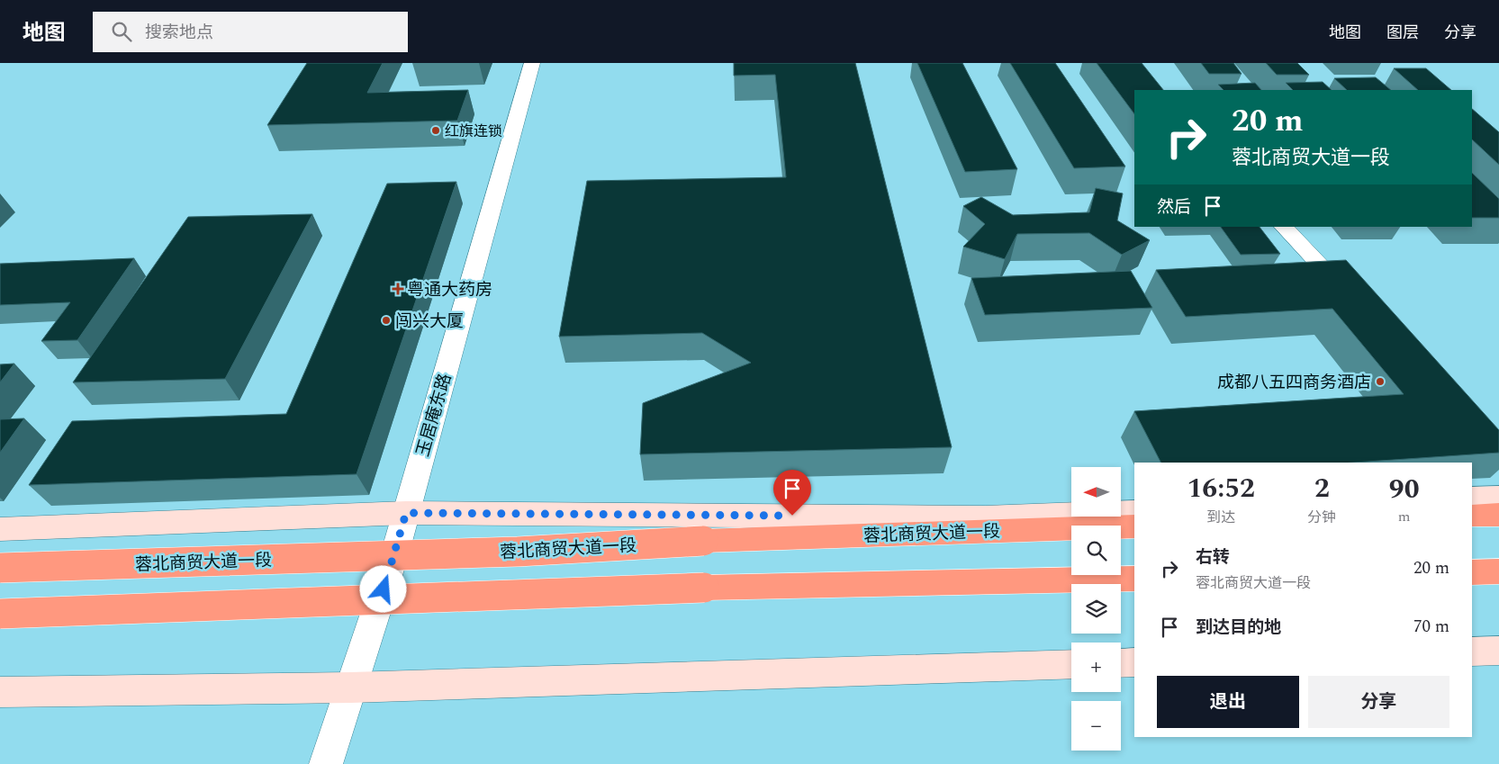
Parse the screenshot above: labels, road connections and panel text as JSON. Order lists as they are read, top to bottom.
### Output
{
  "streets": {
    "highway": ["蓉北商贸大道一段"],
    "street": ["玉居庵东路"]
  },
  "crossings": [
    ["玉居庵东路", "蓉北商贸大道一段"]
  ],
  "places": {
    "other": ["红旗连锁", "闯兴大厦", "成都八五四商务酒店"],
    "health": ["粤通大药房"]
  },
  "north": "left",
  "page": {
    "header": "地图",
    "search": "搜索地点",
    "nav": ["地图", "图层", "分享"],
    "turn": ["20 m", "蓉北商贸大道一段"],
    "then": "然后",
    "eta": [
      "16:52",
      "到达",
      "2",
      "分钟",
      "90",
      "m"
    ],
    "map_buttons": ["+", "−"],
    "list": [
      {
        "name": "右转",
        "note": "蓉北商贸大道一段",
        "value": "20 m"
      },
      {
        "name": "到达目的地",
        "value": "70 m"
      }
    ],
    "buttons": ["退出", "分享"]
  }
}
